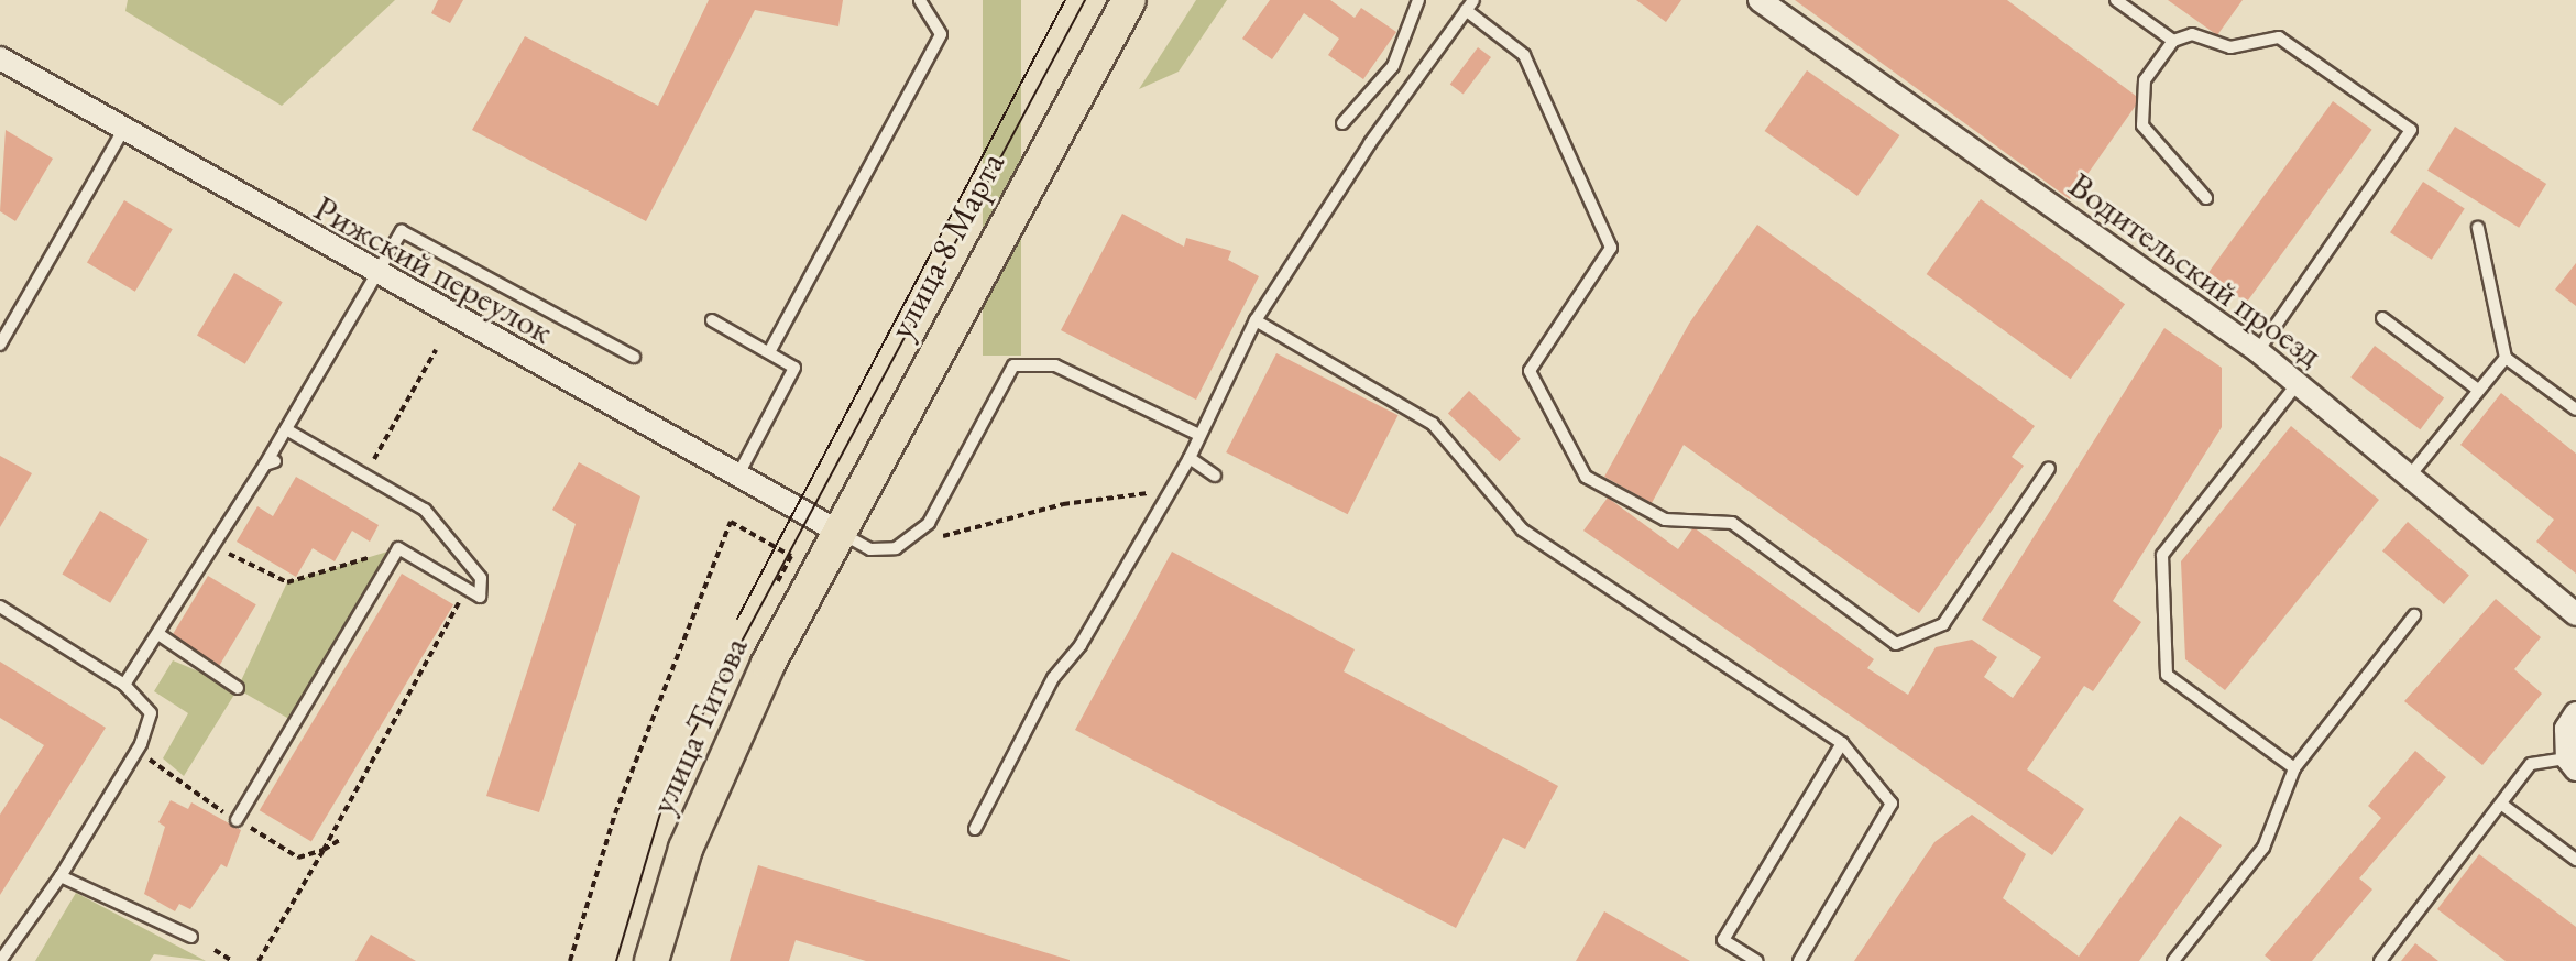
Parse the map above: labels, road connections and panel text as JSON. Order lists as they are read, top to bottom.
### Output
{
  "streets": {
    "main road": ["улица 8 Марта", "улица Титова"],
    "street": ["Рижский переулок", "Водительский проезд"]
  },
  "crossings": [
    ["улица 8 Марта", "Рижский переулок"],
    ["улица 8 Марта", "улица Титова"],
    ["Рижский переулок", "улица Титова"]
  ]
}
